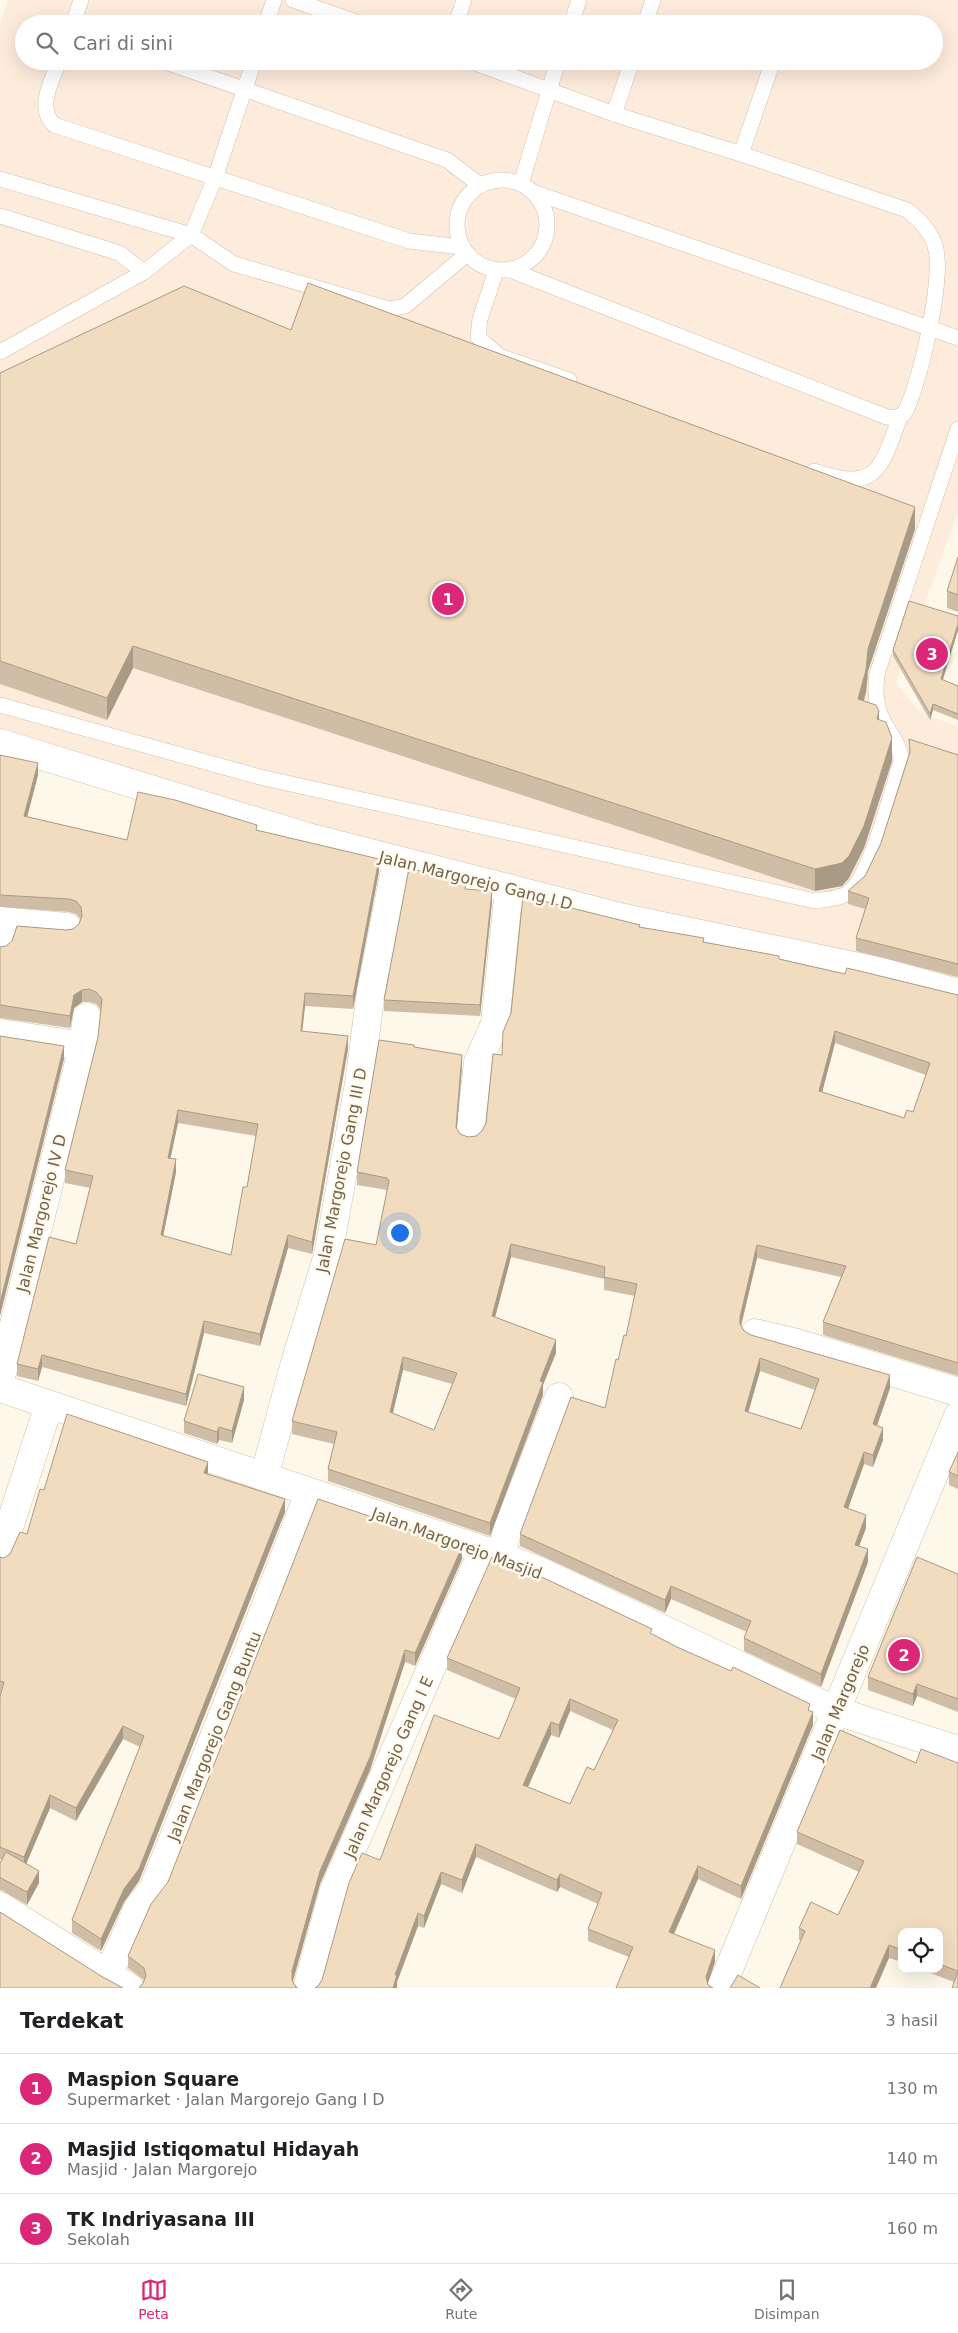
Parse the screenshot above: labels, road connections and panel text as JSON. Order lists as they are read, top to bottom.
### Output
{
  "streets": {
    "street": [
      "Jalan Margorejo Gang I D",
      "Jalan Margorejo Gang III D",
      "Jalan Margorejo IV D",
      "Jalan Margorejo Masjid",
      "Jalan Margorejo",
      "Jalan Margorejo Gang Buntu",
      "Jalan Margorejo Gang I E"
    ]
  },
  "crossings": [
    ["Jalan Margorejo Gang I D", "Jalan Margorejo Gang III D"],
    ["Jalan Margorejo Gang III D", "Jalan Margorejo Masjid"],
    ["Jalan Margorejo Masjid", "Jalan Margorejo"],
    ["Jalan Margorejo Masjid", "Jalan Margorejo Gang Buntu"],
    ["Jalan Margorejo Masjid", "Jalan Margorejo Gang I E"]
  ],
  "page": {
    "search": "Cari di sini",
    "pins": ["1", "3", "2"],
    "heading": ["Terdekat", "3 hasil"],
    "list": [
      {
        "mark": "1",
        "name": "Maspion Square",
        "note": "Supermarket · Jalan Margorejo Gang I D",
        "value": "130 m"
      },
      {
        "mark": "2",
        "name": "Masjid Istiqomatul Hidayah",
        "note": "Masjid · Jalan Margorejo",
        "value": "140 m"
      },
      {
        "mark": "3",
        "name": "TK Indriyasana III",
        "note": "Sekolah",
        "value": "160 m"
      }
    ],
    "nav": ["Peta", "Rute", "Disimpan"]
  }
}
